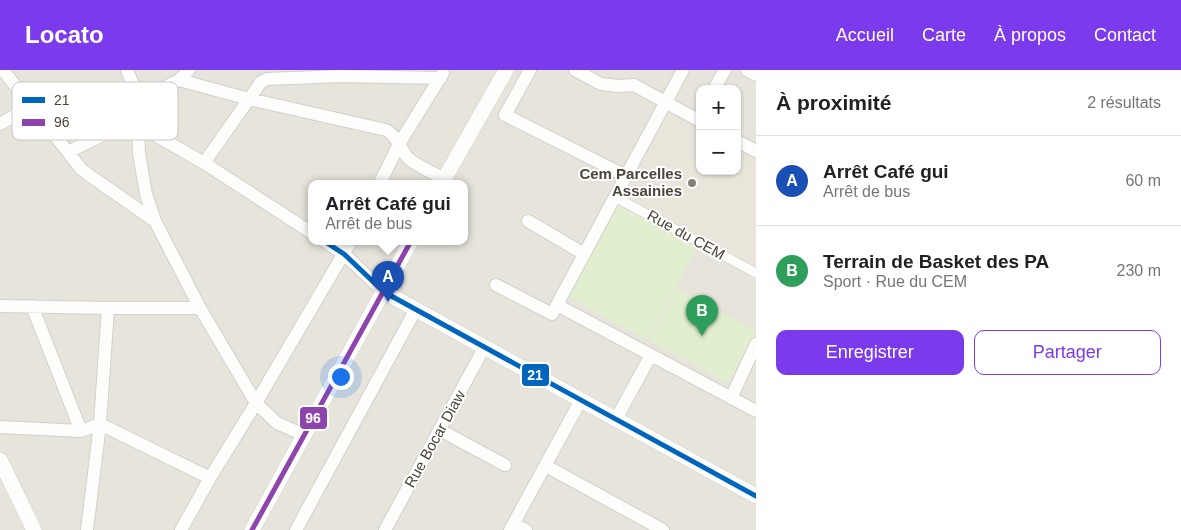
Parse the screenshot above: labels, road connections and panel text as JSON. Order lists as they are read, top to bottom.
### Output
{
  "streets": {
    "street": ["Rue du CEM", "Rue Bocar Diaw"]
  },
  "places": ["Cem Parcelles Assainies"],
  "lines": ["transit line 21", "transit line 96"],
  "legend": ["21", "96"],
  "page": {
    "header": "Locato",
    "nav": [
      "Accueil",
      "Carte",
      "À propos",
      "Contact"
    ],
    "heading": ["À proximité", "2 résultats"],
    "map_buttons": ["+", "−"],
    "list": [
      {
        "mark": "A",
        "name": "Arrêt Café gui",
        "note": "Arrêt de bus",
        "value": "60 m"
      },
      {
        "mark": "B",
        "name": "Terrain de Basket des PA",
        "note": "Sport · Rue du CEM",
        "value": "230 m"
      }
    ],
    "popup": ["Arrêt Café gui", "Arrêt de bus"],
    "pins": ["A", "B"],
    "buttons": ["Enregistrer", "Partager"]
  }
}
